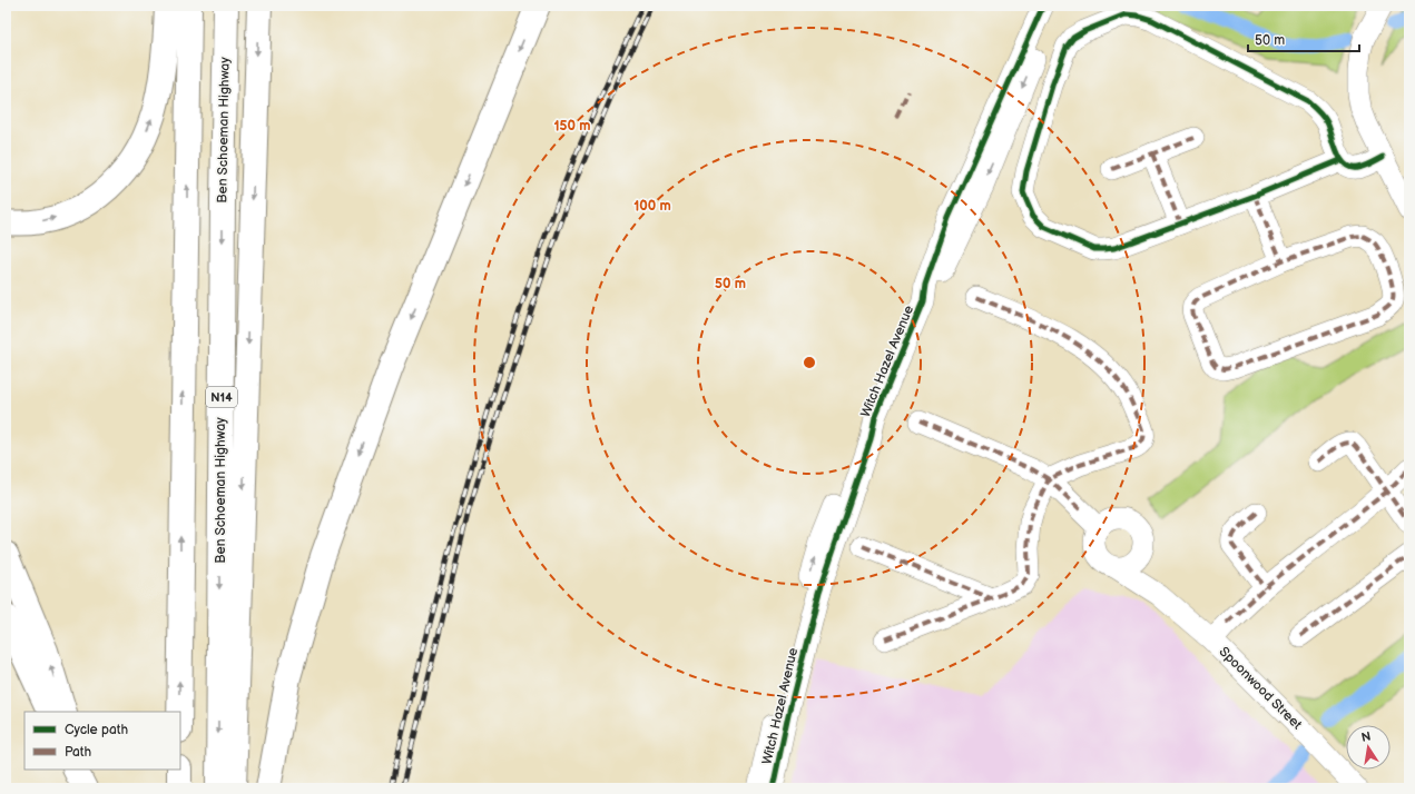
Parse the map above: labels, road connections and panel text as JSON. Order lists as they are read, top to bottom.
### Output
{
  "streets": {
    "highway": ["Ben Schoeman Highway", "N14"],
    "street": ["Witch Hazel Avenue", "Spoonwood Street"]
  },
  "legend": ["Cycle path", "Path"],
  "scale_bar": "50 m",
  "north": "top",
  "rings": ["150 m", "100 m", "50 m"]
}
